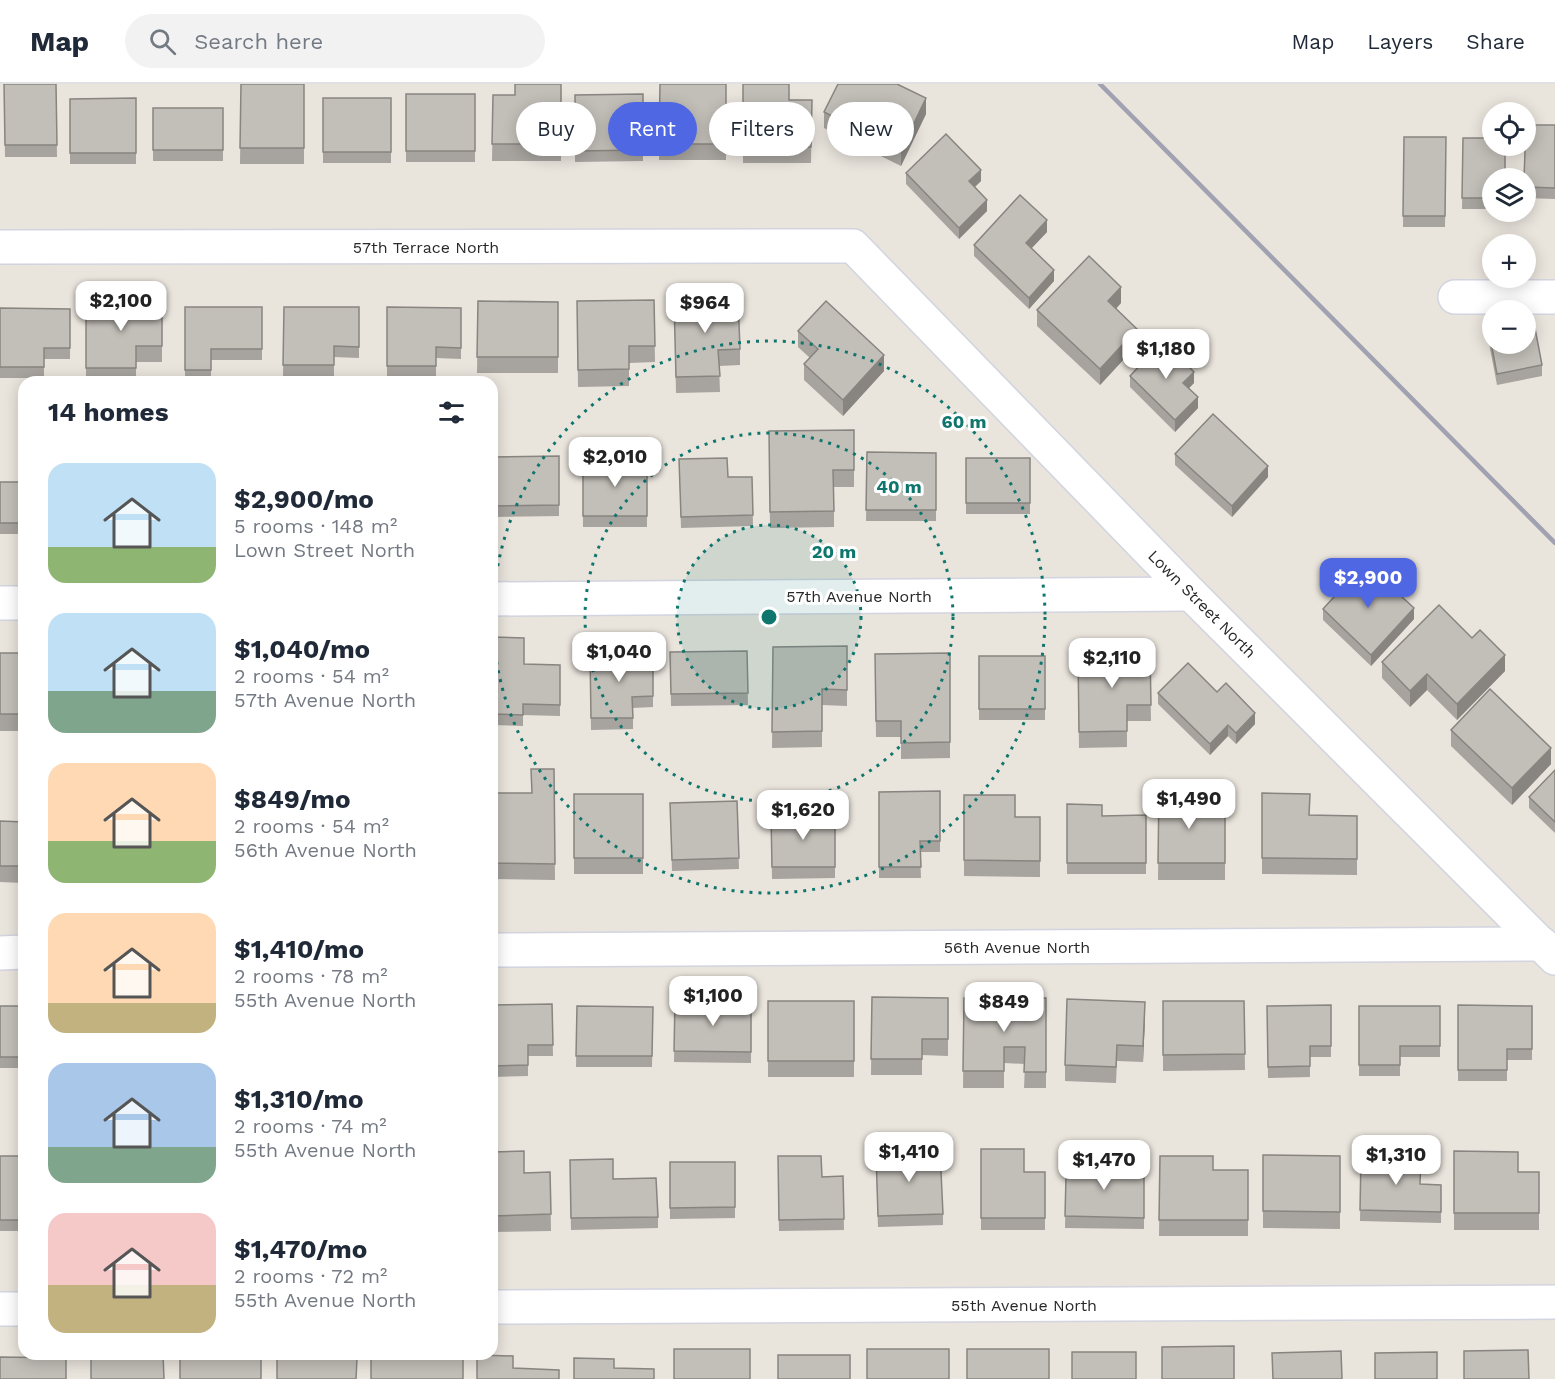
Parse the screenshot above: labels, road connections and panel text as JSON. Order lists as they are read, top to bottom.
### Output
{
  "streets": {
    "street": [
      "57th Terrace North",
      "57th Avenue North",
      "Lown Street North",
      "56th Avenue North",
      "55th Avenue North"
    ]
  },
  "crossings": [
    ["57th Terrace North", "Lown Street North"],
    ["57th Avenue North", "Lown Street North"],
    ["Lown Street North", "56th Avenue North"]
  ],
  "page": {
    "header": "Map",
    "search": "Search here",
    "nav": ["Map", "Layers", "Share"],
    "map_buttons": ["+", "−"],
    "chip": [
      "Buy",
      "Rent",
      "Filters",
      "New"
    ],
    "price": [
      "$2,100",
      "$964",
      "$1,180",
      "$2,010",
      "$2,900",
      "$1,040",
      "$2,110",
      "$1,490",
      "$1,620",
      "$1,100",
      "$849",
      "$1,410",
      "$1,310",
      "$1,470"
    ],
    "heading": "14 homes",
    "list": [
      {
        "name": "$2,900/mo",
        "note": "5 rooms · 148 m² · Lown Street North"
      },
      {
        "name": "$1,040/mo",
        "note": "2 rooms · 54 m² · 57th Avenue North"
      },
      {
        "name": "$849/mo",
        "note": "2 rooms · 54 m² · 56th Avenue North"
      },
      {
        "name": "$1,410/mo",
        "note": "2 rooms · 78 m² · 55th Avenue North"
      },
      {
        "name": "$1,310/mo",
        "note": "2 rooms · 74 m² · 55th Avenue North"
      },
      {
        "name": "$1,470/mo",
        "note": "2 rooms · 72 m² · 55th Avenue North"
      }
    ]
  },
  "rings": ["60 m", "40 m", "20 m"]
}
